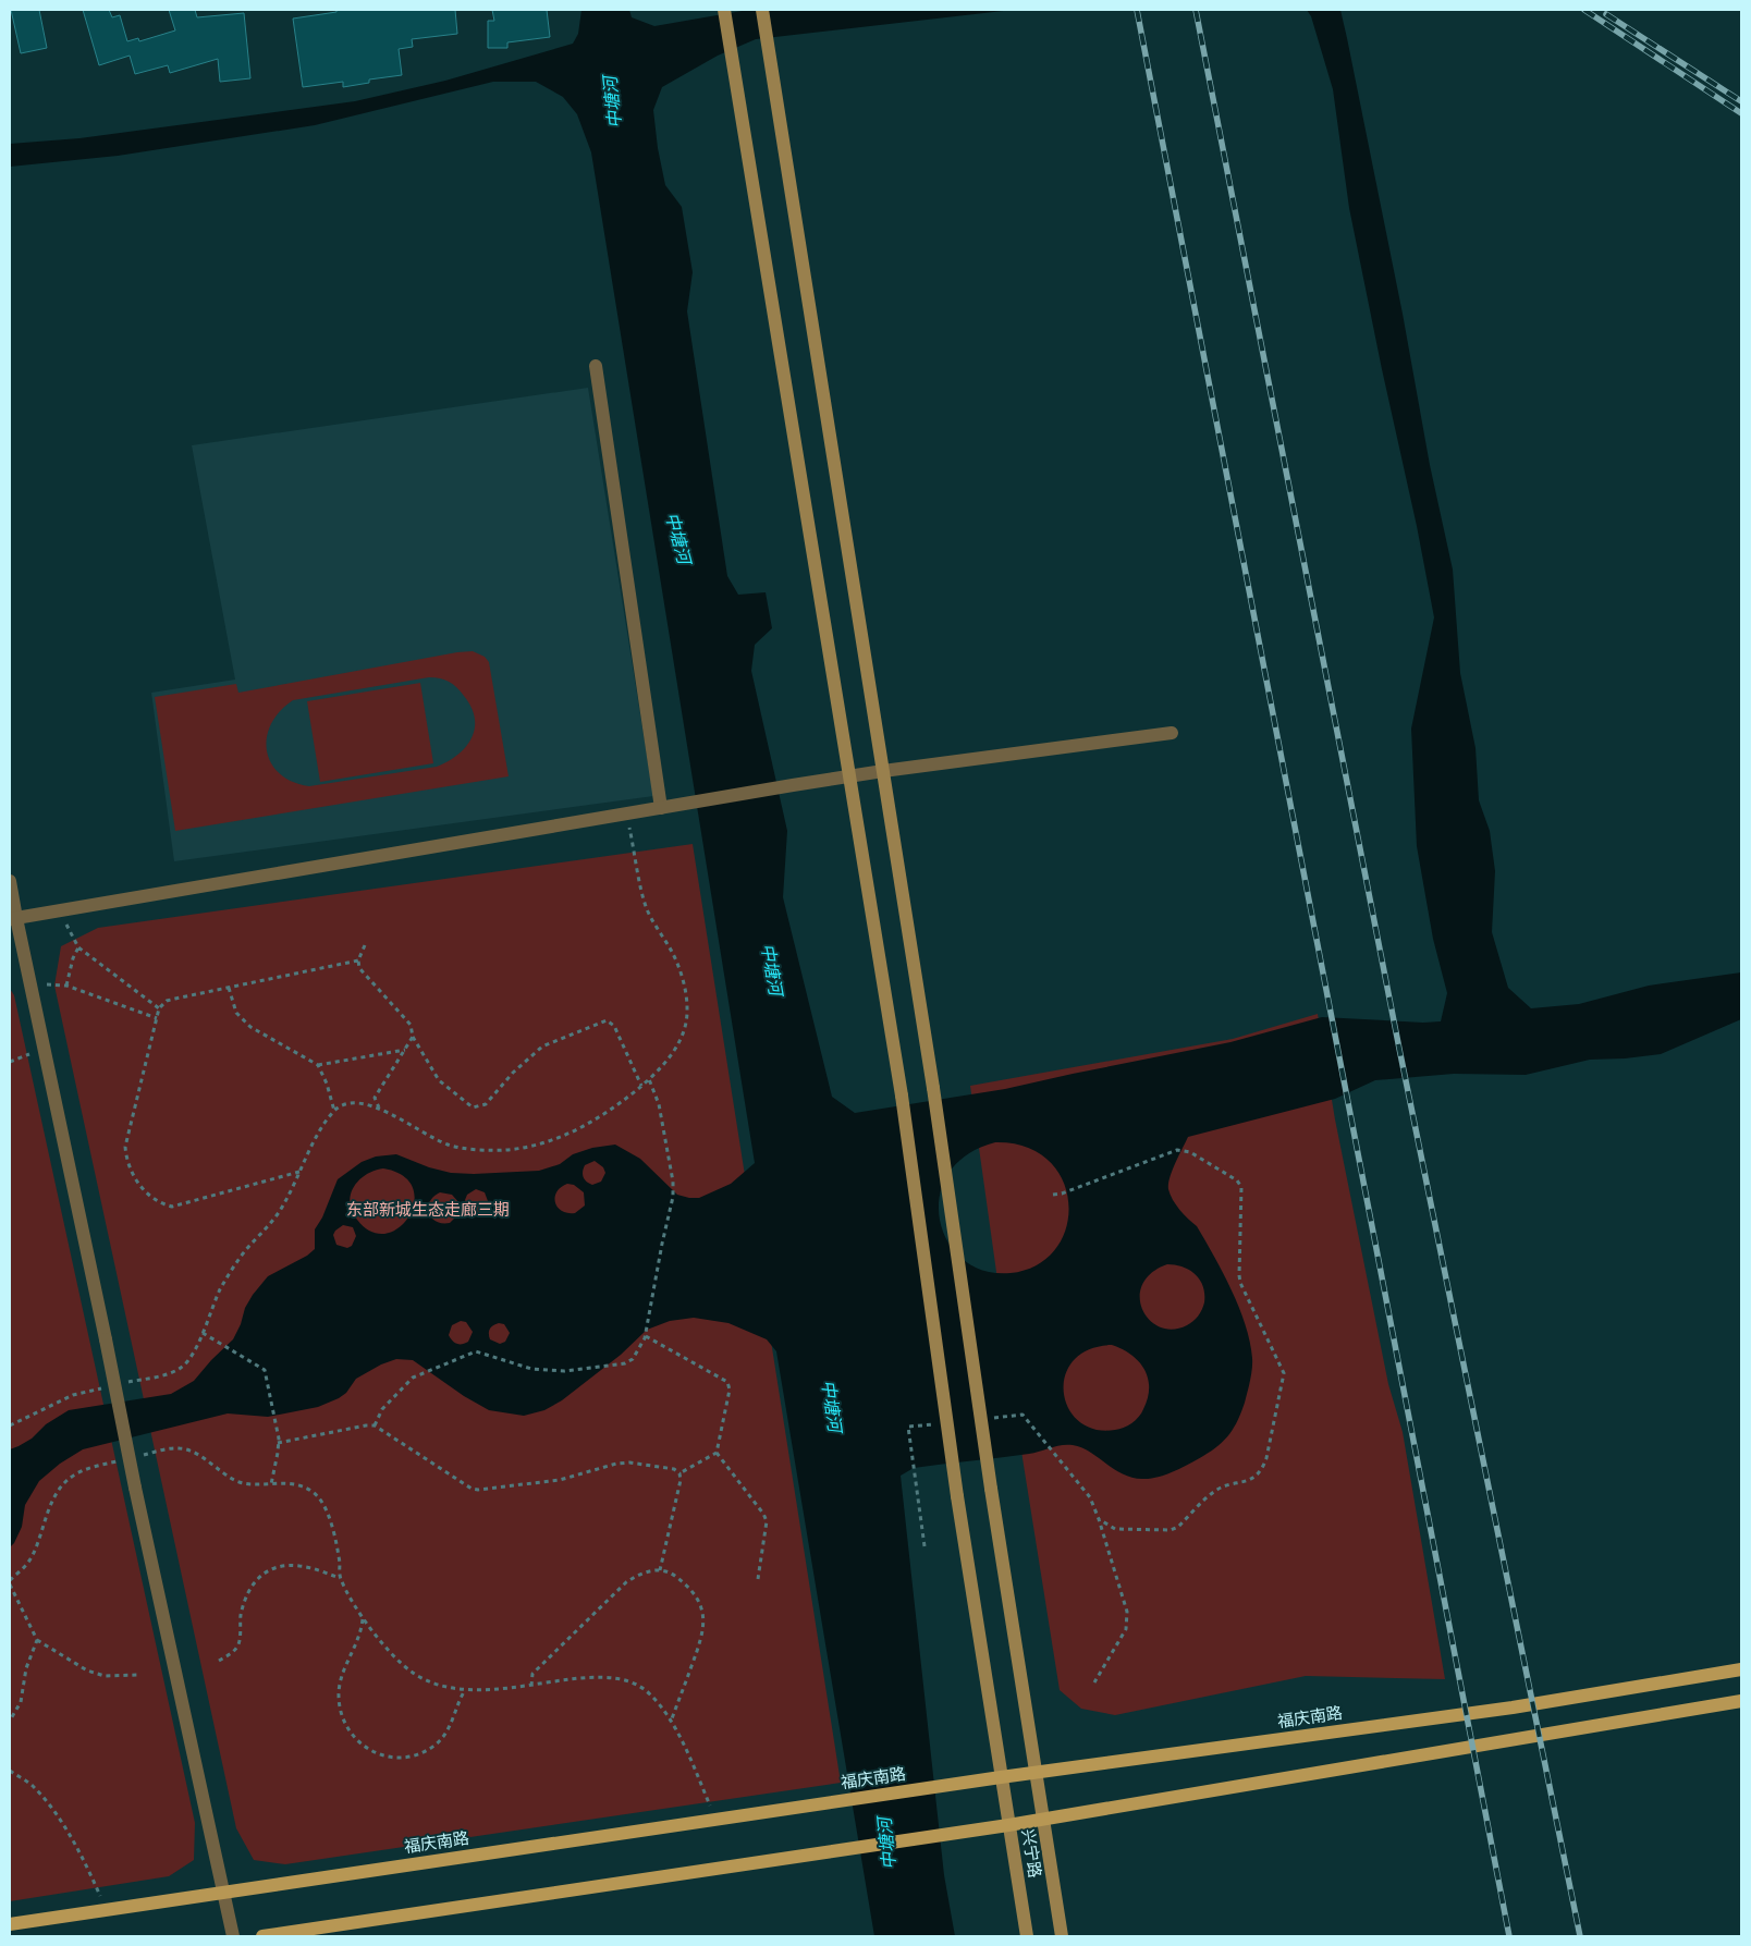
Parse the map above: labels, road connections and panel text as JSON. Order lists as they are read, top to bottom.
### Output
{
  "streets": {
    "main road": ["福庆南路", "兴宁路"]
  },
  "crossings": [
    ["福庆南路", "兴宁路"]
  ],
  "water": ["中塘河"],
  "parks": ["东部新城生态走廊三期"]
}
